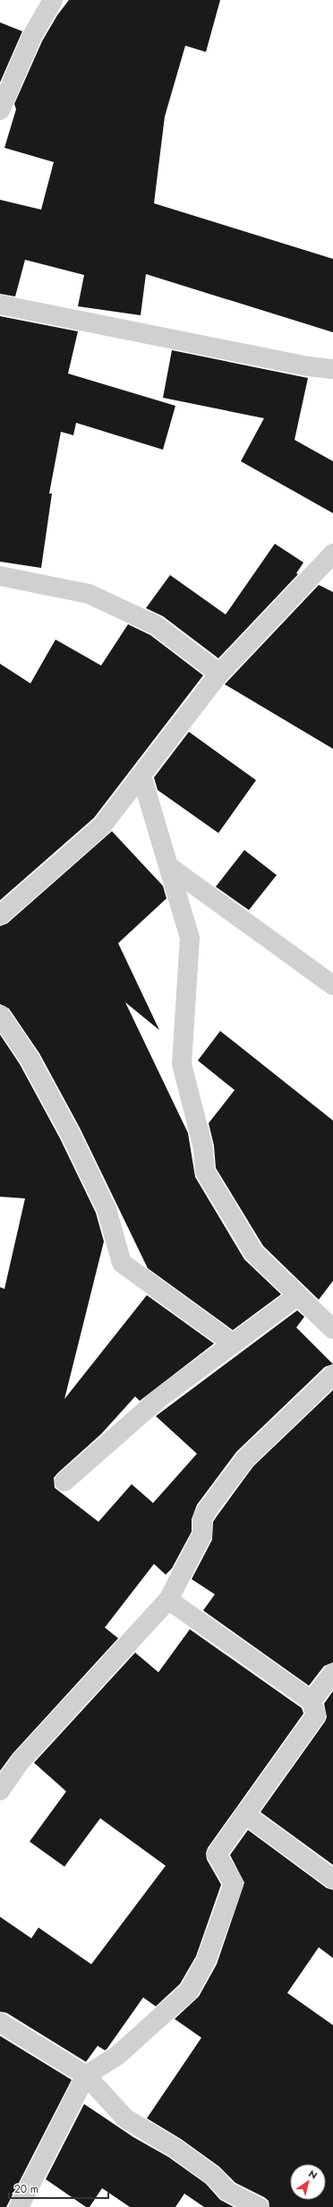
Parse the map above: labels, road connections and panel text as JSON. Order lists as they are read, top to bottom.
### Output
{
  "scale_bar": "20 m",
  "north": "top right"
}
